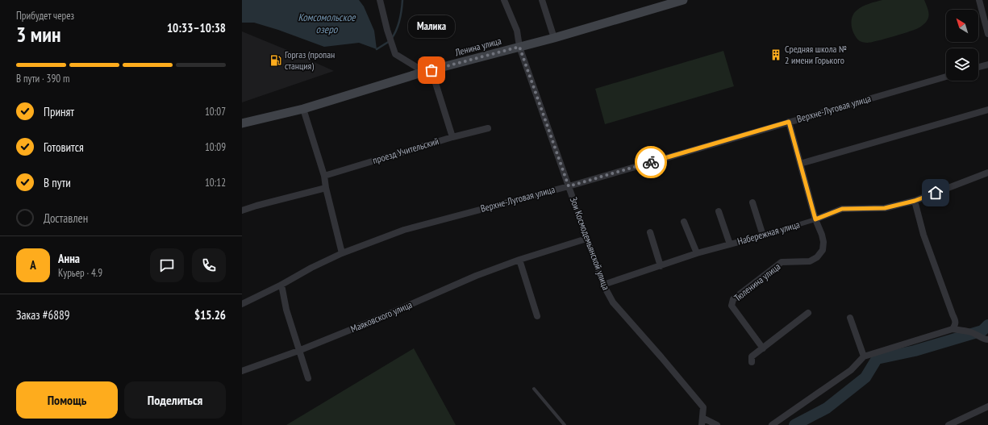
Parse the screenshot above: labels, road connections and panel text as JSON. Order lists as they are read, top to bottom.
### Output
{
  "streets": {
    "main road": ["Ленина улица"],
    "street": [
      "Верхне-Луговая улица",
      "проезд Учительский",
      "Набережная улица",
      "Зои Космодемьянской улица",
      "Тюленина улица",
      "Маяковского улица"
    ]
  },
  "crossings": [
    ["Ленина улица", "Зои Космодемьянской улица"],
    ["Верхне-Луговая улица", "Зои Космодемьянской улица"],
    ["Верхне-Луговая улица", "Тюленина улица"],
    ["Набережная улица", "Зои Космодемьянской улица"],
    ["Набережная улица", "Тюленина улица"],
    ["Зои Космодемьянской улица", "Маяковского улица"]
  ],
  "water": ["Комсомольское озеро"],
  "places": {
    "building": ["Средняя школа № 2 имени Горького"],
    "fuel station": ["Горгаз (пропан станция)"],
    "other": ["Малика"]
  },
  "north": "top left",
  "page": {
    "heading": ["3 мин", "Прибудет через", "10:33–10:38"],
    "panel": [
      "Анна",
      "Курьер · 4.9",
      "Заказ #6889",
      "$15.26"
    ],
    "bubble": "Малика",
    "bar": "В пути · 390 m",
    "list": [
      ["Принят", "10:07"],
      ["Готовится", "10:09"],
      ["В пути", "10:12"],
      "Доставлен"
    ],
    "round": "А",
    "buttons": ["Помощь", "Поделиться"]
  }
}
